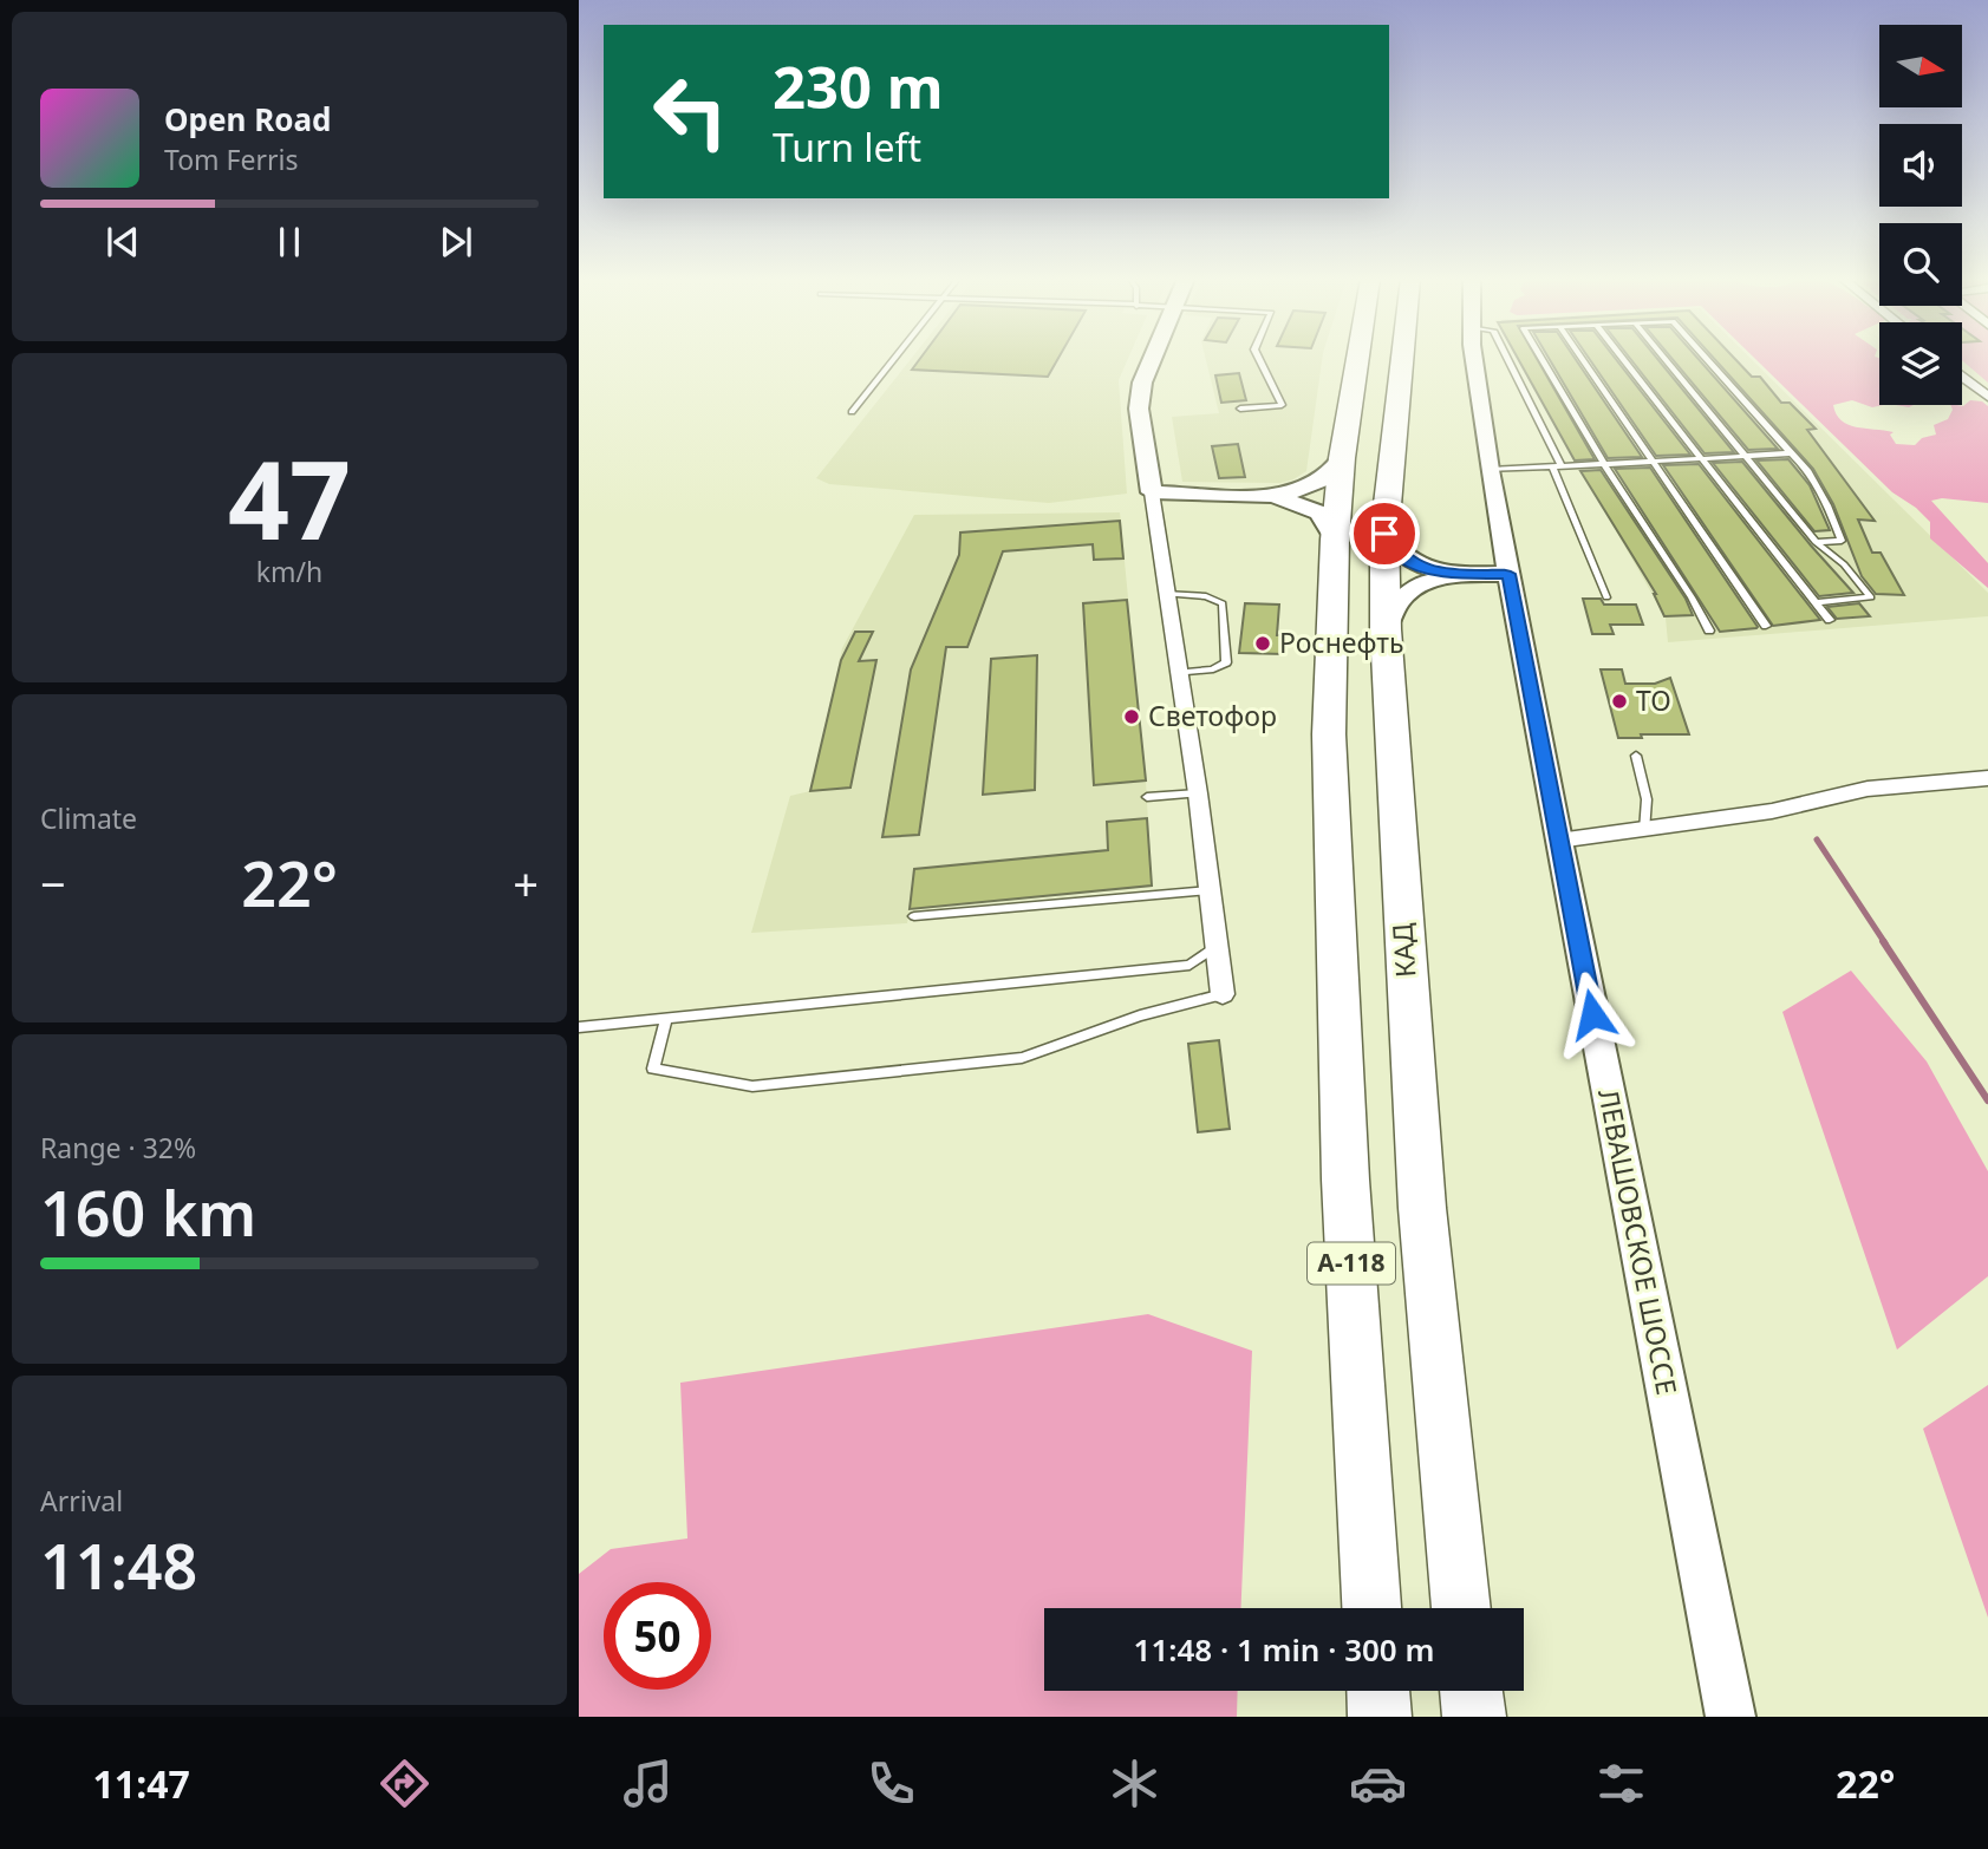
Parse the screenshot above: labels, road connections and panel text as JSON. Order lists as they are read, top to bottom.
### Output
{
  "streets": {
    "highway": ["КАД", "А-118"],
    "main road": ["ЛЕВАШОВСКОЕ ШОССЕ"]
  },
  "places": ["Роснефть", "ТО", "Светофор"],
  "north": "right",
  "page": {
    "turn": ["230 m", "Turn left"],
    "song": ["Open Road", "Tom Ferris"],
    "tile": [
      ["47", "km/h"],
      "Climate",
      ["Range · 32%", "160 km"],
      ["Arrival", "11:48"]
    ],
    "heat": ["−", "22°", "+"],
    "limit": "50",
    "trip": "11:48 · 1 min · 300 m",
    "tabs": ["11:47", "22°"]
  }
}
